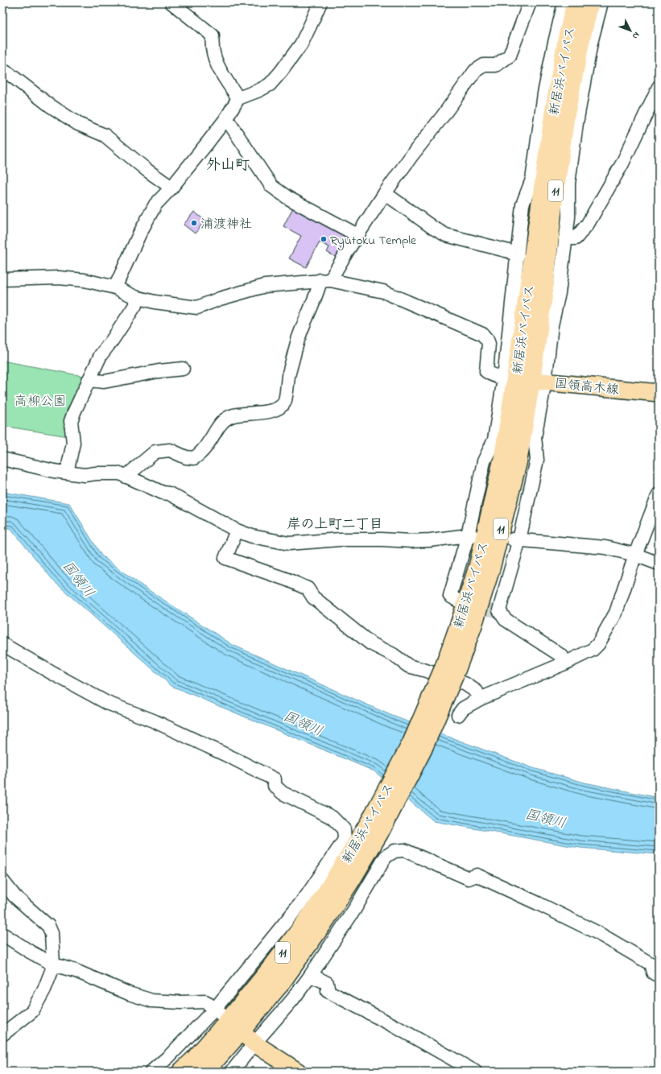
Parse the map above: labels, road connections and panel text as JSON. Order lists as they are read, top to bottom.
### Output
{
  "streets": {
    "highway": ["新居浜バイパス", "11"],
    "main road": ["国領高木線"]
  },
  "crossings": [
    ["新居浜バイパス", "国領高木線"]
  ],
  "districts": ["外山町", "岸の上町二丁目"],
  "water": ["国領川"],
  "parks": ["高柳公園"],
  "places": ["浦渡神社", "Ryutoku Temple"],
  "north": "bottom right"
}
